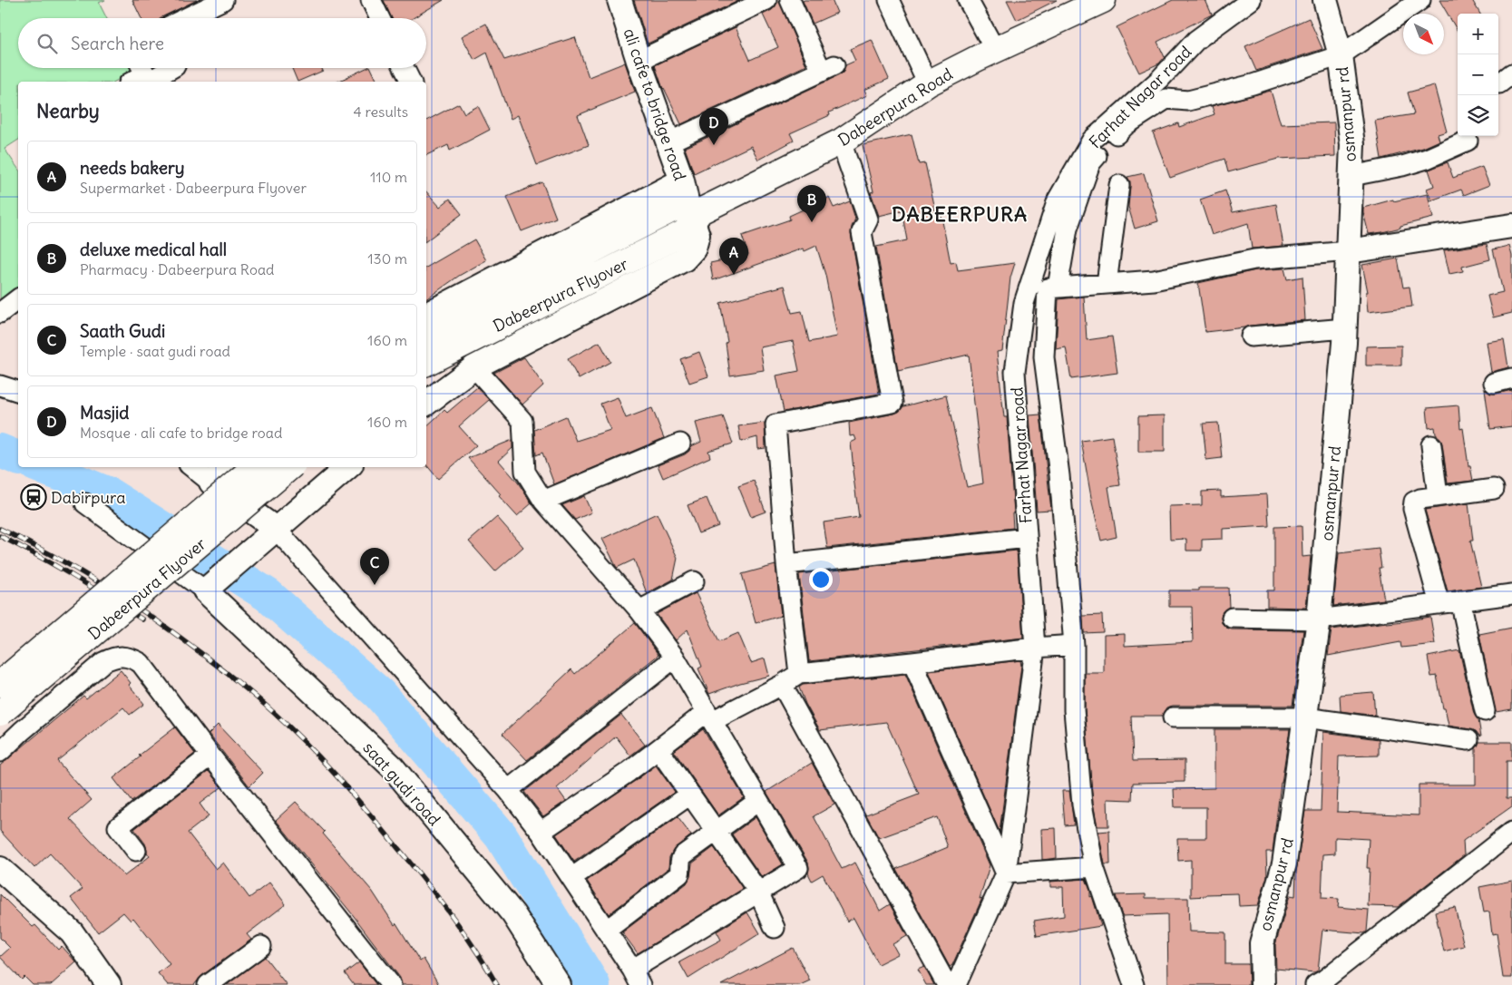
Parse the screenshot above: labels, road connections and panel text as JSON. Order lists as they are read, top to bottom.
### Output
{
  "streets": {
    "main road": ["Dabeerpura Road", "Dabeerpura Flyover"],
    "street": [
      "Farhat Nagar road",
      "ali cafe to bridge road",
      "osmanpur rd",
      "saat gudi road"
    ]
  },
  "crossings": [
    ["Farhat Nagar road", "osmanpur rd"],
    ["ali cafe to bridge road", "Dabeerpura Road"],
    ["ali cafe to bridge road", "Dabeerpura Flyover"],
    ["Dabeerpura Road", "Dabeerpura Flyover"]
  ],
  "districts": ["DABEERPURA"],
  "places": {
    "station": ["Dabirpura"]
  },
  "north": "bottom right",
  "page": {
    "map_buttons": ["+", "−"],
    "search": "Search here",
    "heading": ["Nearby", "4 results"],
    "pins": [
      "D",
      "B",
      "A",
      "C"
    ],
    "list": [
      {
        "mark": "A",
        "name": "needs bakery",
        "note": "Supermarket · Dabeerpura Flyover",
        "value": "110 m"
      },
      {
        "mark": "B",
        "name": "deluxe medical hall",
        "note": "Pharmacy · Dabeerpura Road",
        "value": "130 m"
      },
      {
        "mark": "C",
        "name": "Saath Gudi",
        "note": "Temple · saat gudi road",
        "value": "160 m"
      },
      {
        "mark": "D",
        "name": "Masjid",
        "note": "Mosque · ali cafe to bridge road",
        "value": "160 m"
      }
    ]
  }
}
